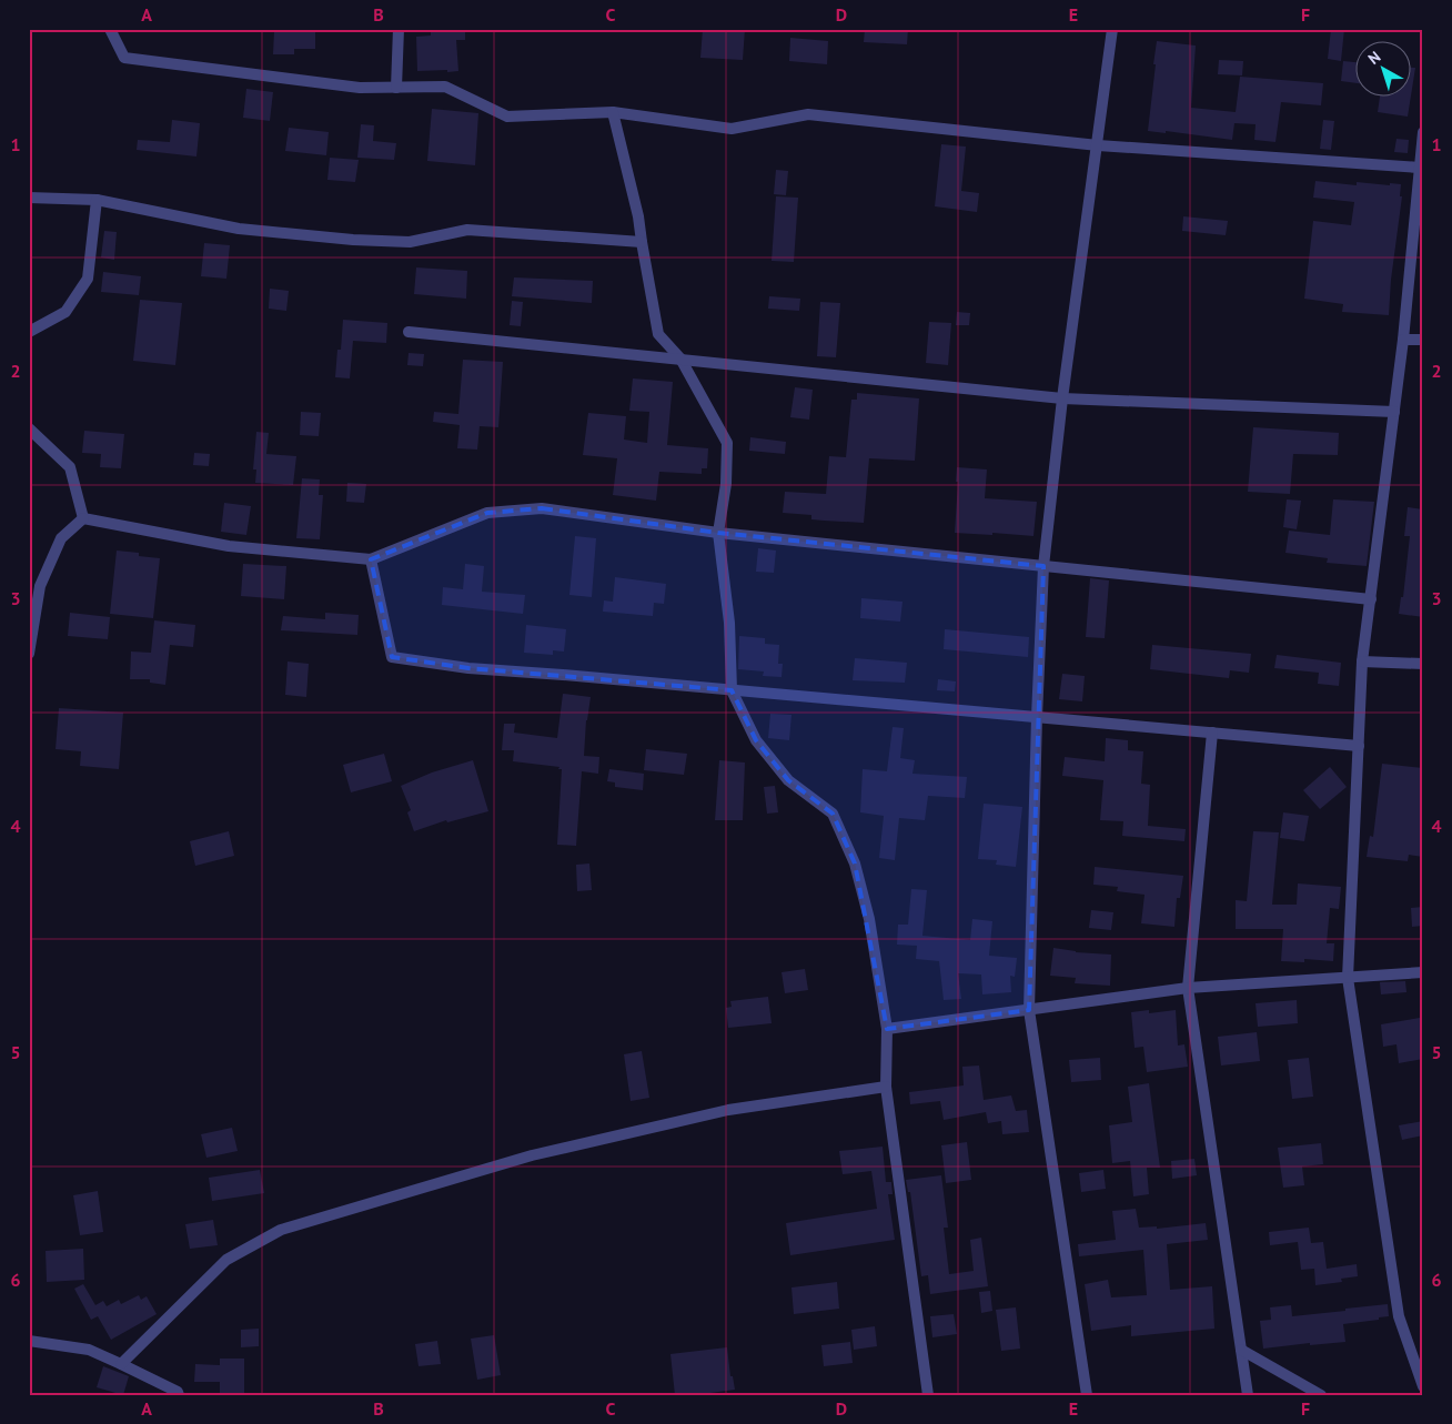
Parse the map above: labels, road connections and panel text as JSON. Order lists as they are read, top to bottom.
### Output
{
  "north": "top left",
  "grid": {
    "columns": [
      "A",
      "B",
      "C",
      "D",
      "E",
      "F"
    ],
    "rows": [
      "1",
      "2",
      "3",
      "4",
      "5",
      "6"
    ]
  }
}
